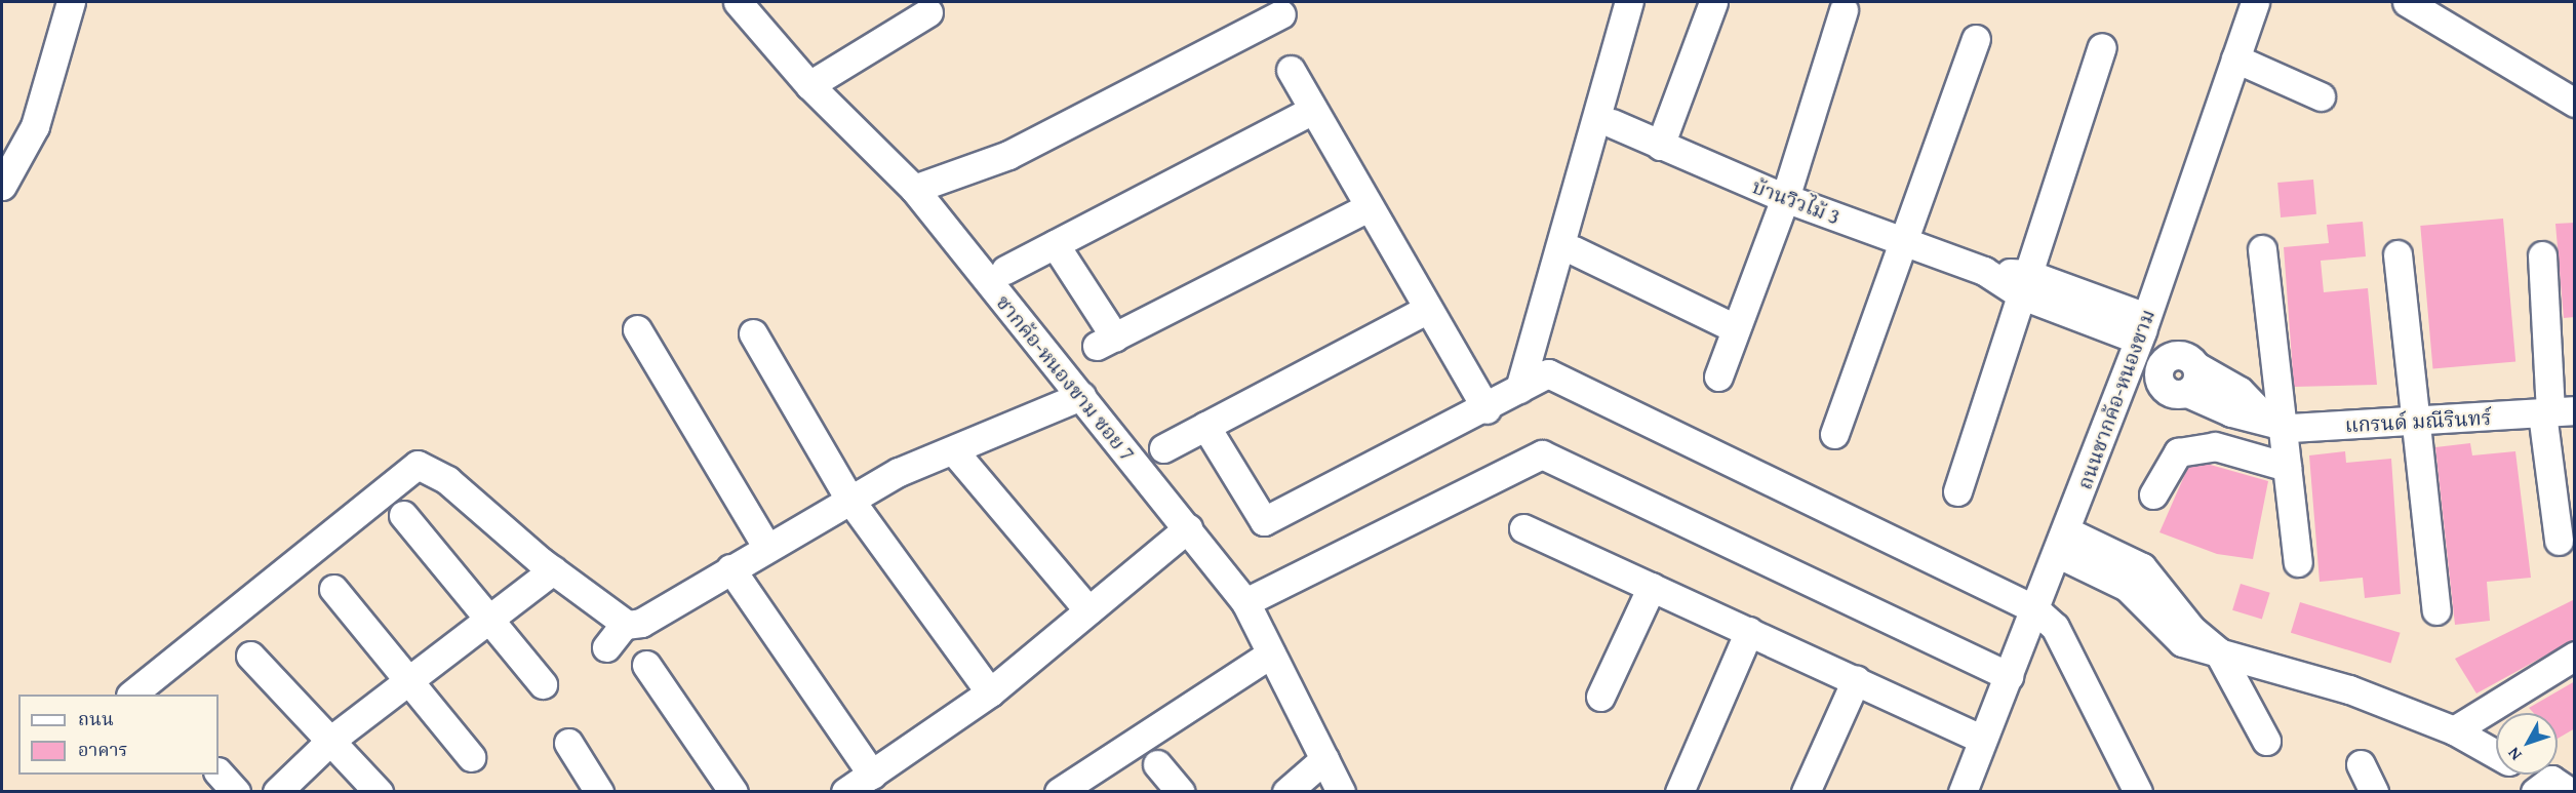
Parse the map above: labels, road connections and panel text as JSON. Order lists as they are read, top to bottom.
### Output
{
  "streets": {
    "street": [
      "บ้านวิวไม้ 3",
      "ชากค้อ-หนองขาม ซอย 7",
      "ถนนชากค้อ-หนองขาม",
      "แกรนด์ มณีรินทร์"
    ]
  },
  "crossings": [
    ["บ้านวิวไม้ 3", "ถนนชากค้อ-หนองขาม"]
  ],
  "legend": ["ถนน", "อาคาร"],
  "north": "bottom left"
}
